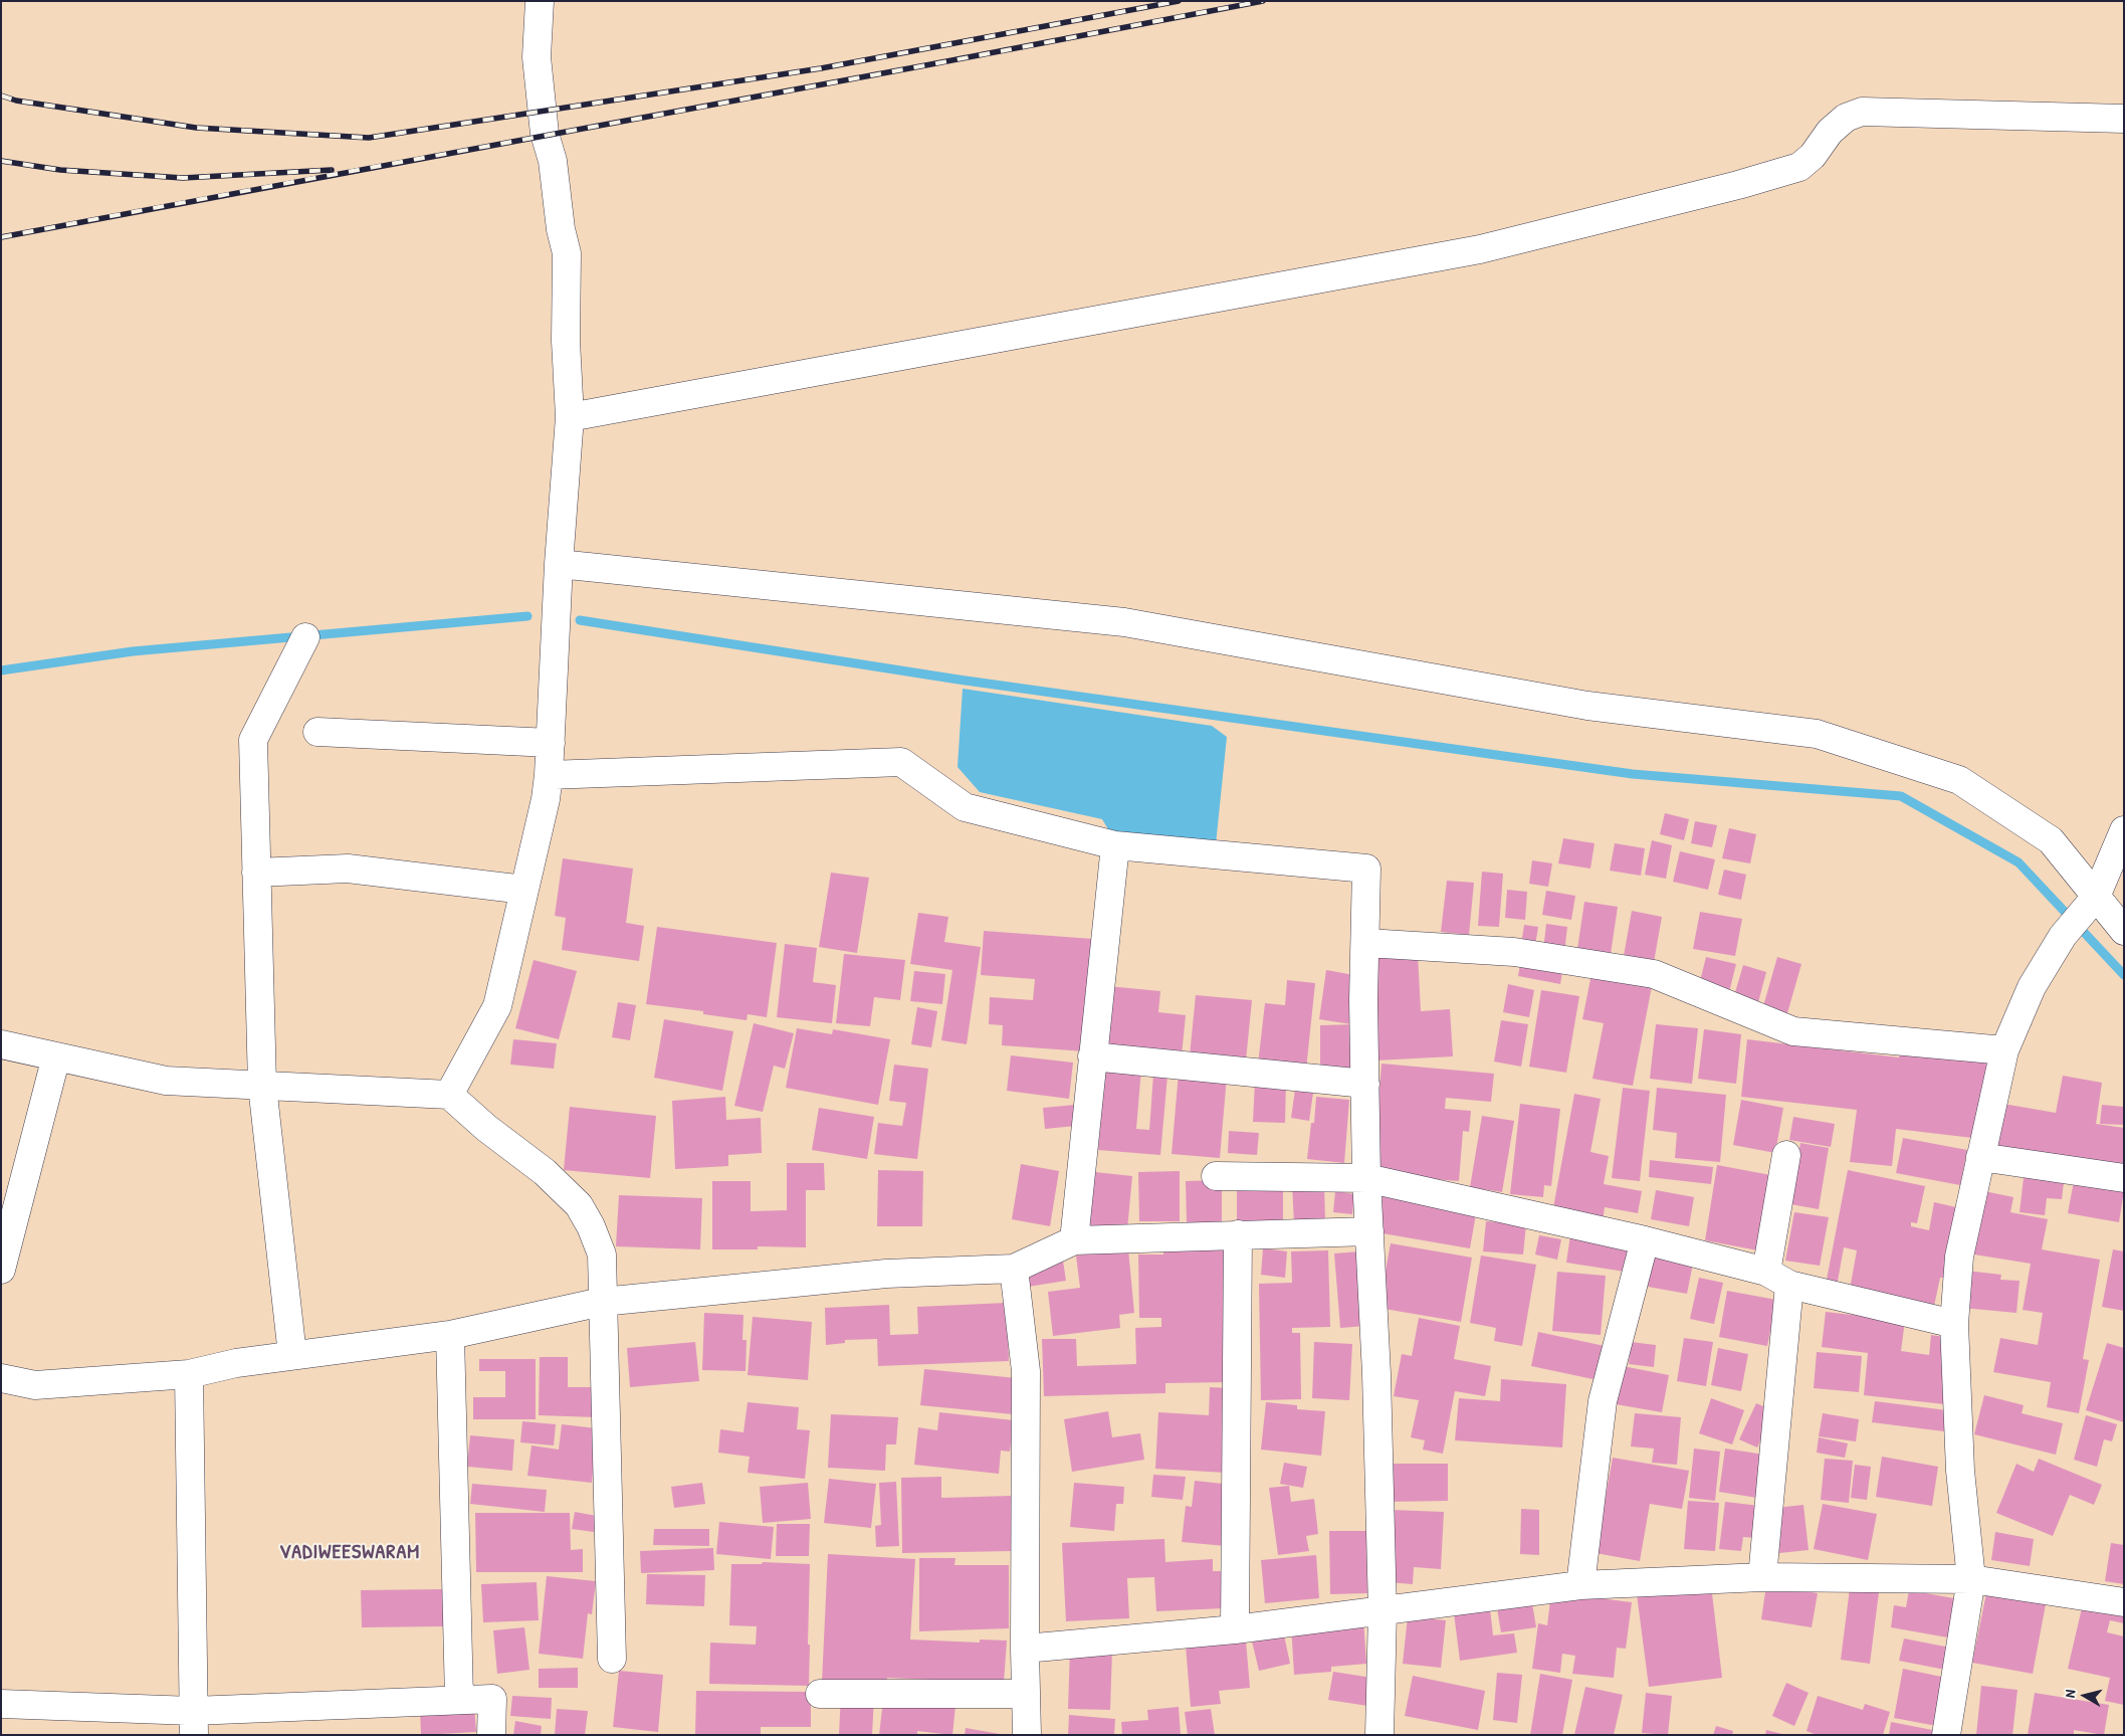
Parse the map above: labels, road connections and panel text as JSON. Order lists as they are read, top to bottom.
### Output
{
  "districts": ["VADIWEESWARAM"],
  "north": "left"
}
